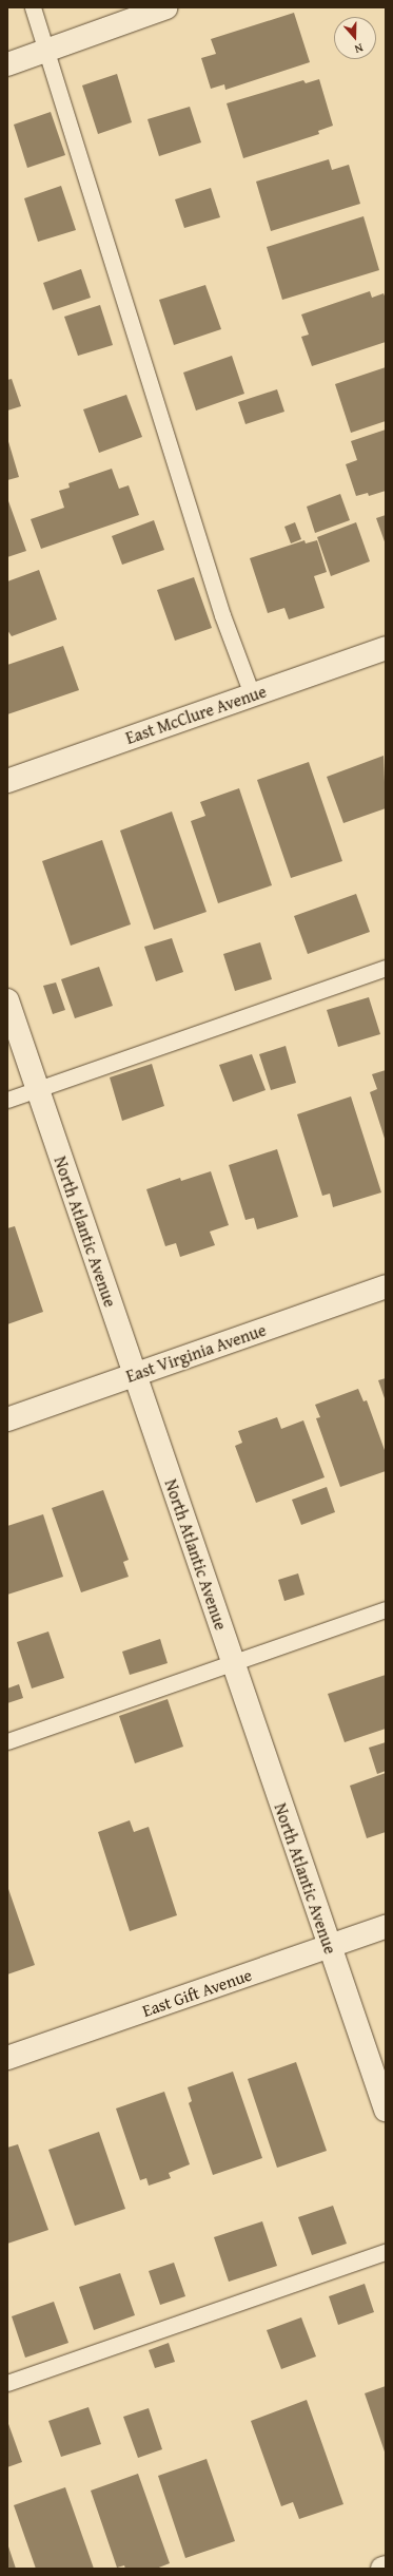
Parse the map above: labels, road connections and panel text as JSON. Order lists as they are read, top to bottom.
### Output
{
  "streets": {
    "street": [
      "East McClure Avenue",
      "North Atlantic Avenue",
      "East Virginia Avenue",
      "East Gift Avenue"
    ]
  },
  "crossings": [
    ["North Atlantic Avenue", "East Virginia Avenue"],
    ["North Atlantic Avenue", "East Gift Avenue"]
  ],
  "north": "bottom"
}
